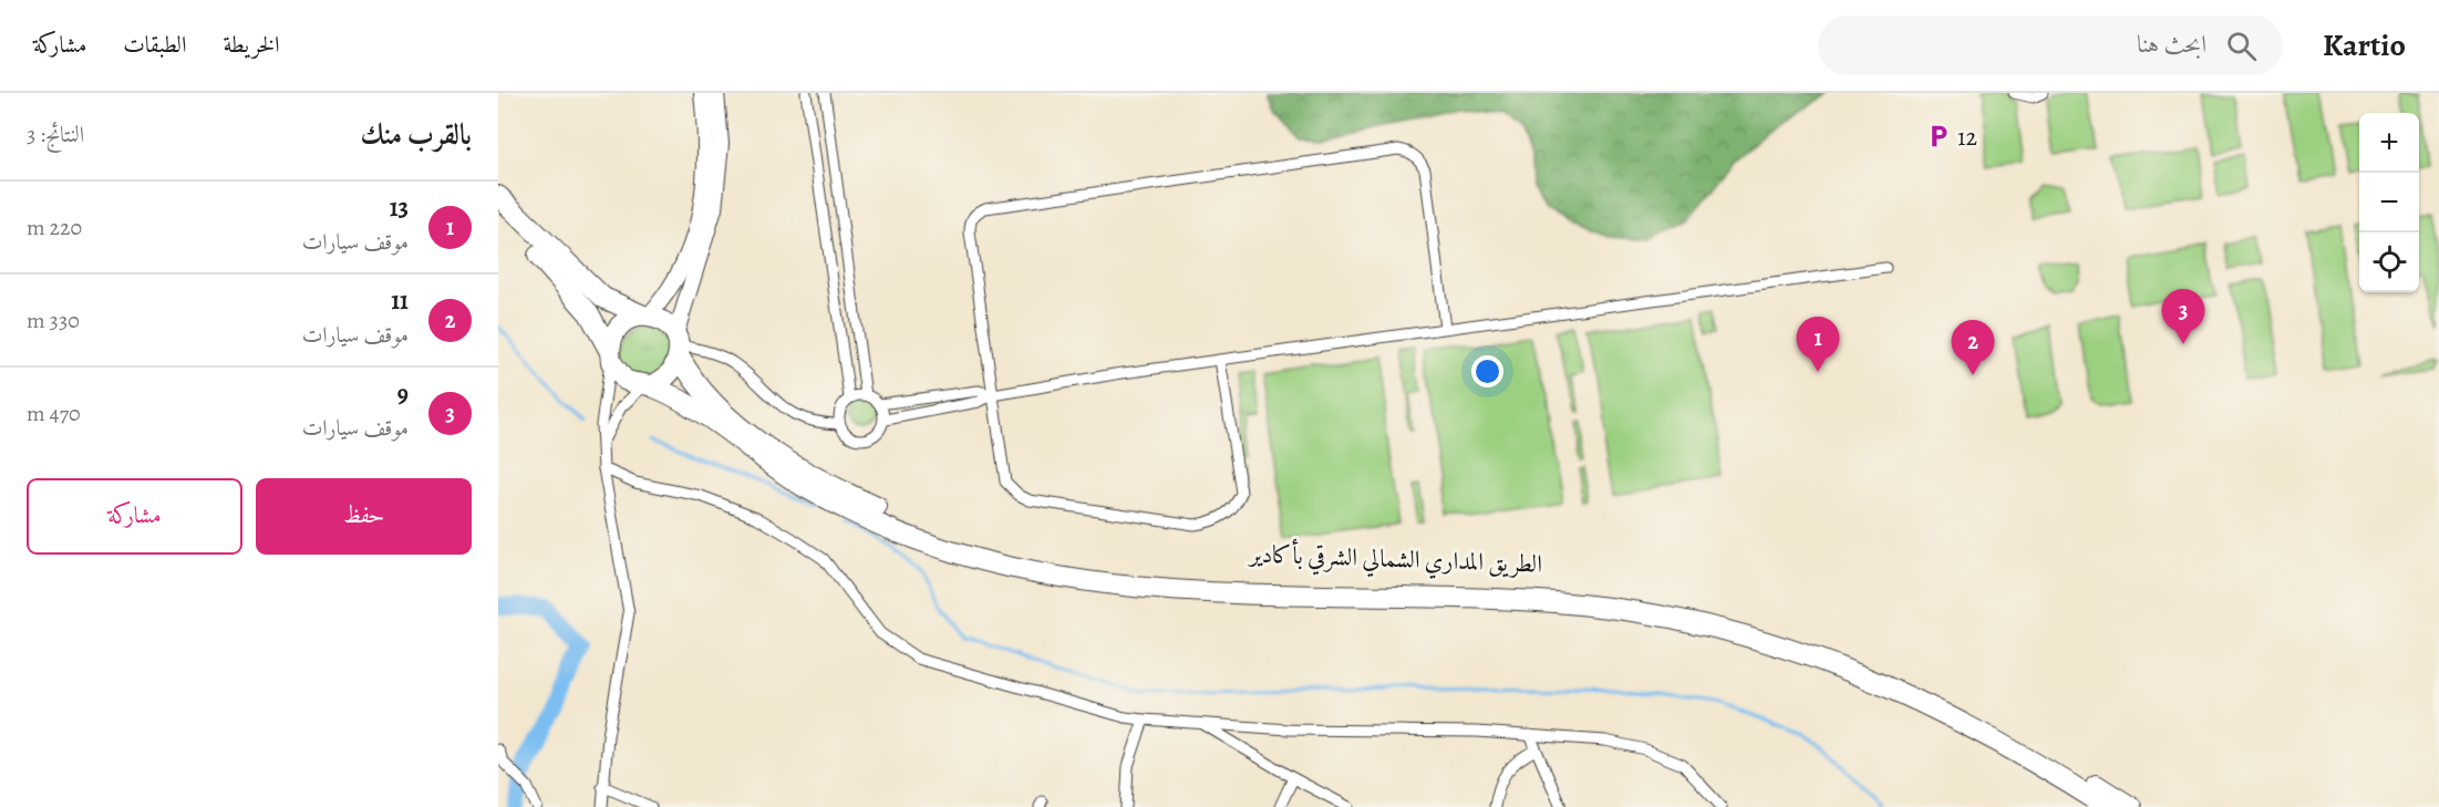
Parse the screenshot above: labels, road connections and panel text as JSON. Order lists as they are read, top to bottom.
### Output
{
  "streets": {
    "highway": ["الطريق المداري الشمالي الشرقي بأكادير"]
  },
  "places": {
    "parking": ["12"]
  },
  "page": {
    "header": "Kartio",
    "search": "ابحث هنا",
    "nav": ["الخريطة", "الطبقات", "مشاركة"],
    "heading": ["بالقرب منك", "النتائج: 3"],
    "map_buttons": ["+", "−"],
    "list": [
      {
        "mark": "1",
        "name": "13",
        "note": "موقف سيارات",
        "value": "220 m"
      },
      {
        "mark": "2",
        "name": "11",
        "note": "موقف سيارات",
        "value": "330 m"
      },
      {
        "mark": "3",
        "name": "9",
        "note": "موقف سيارات",
        "value": "470 m"
      }
    ],
    "pins": ["3", "1", "2"],
    "buttons": ["حفظ", "مشاركة"]
  }
}
